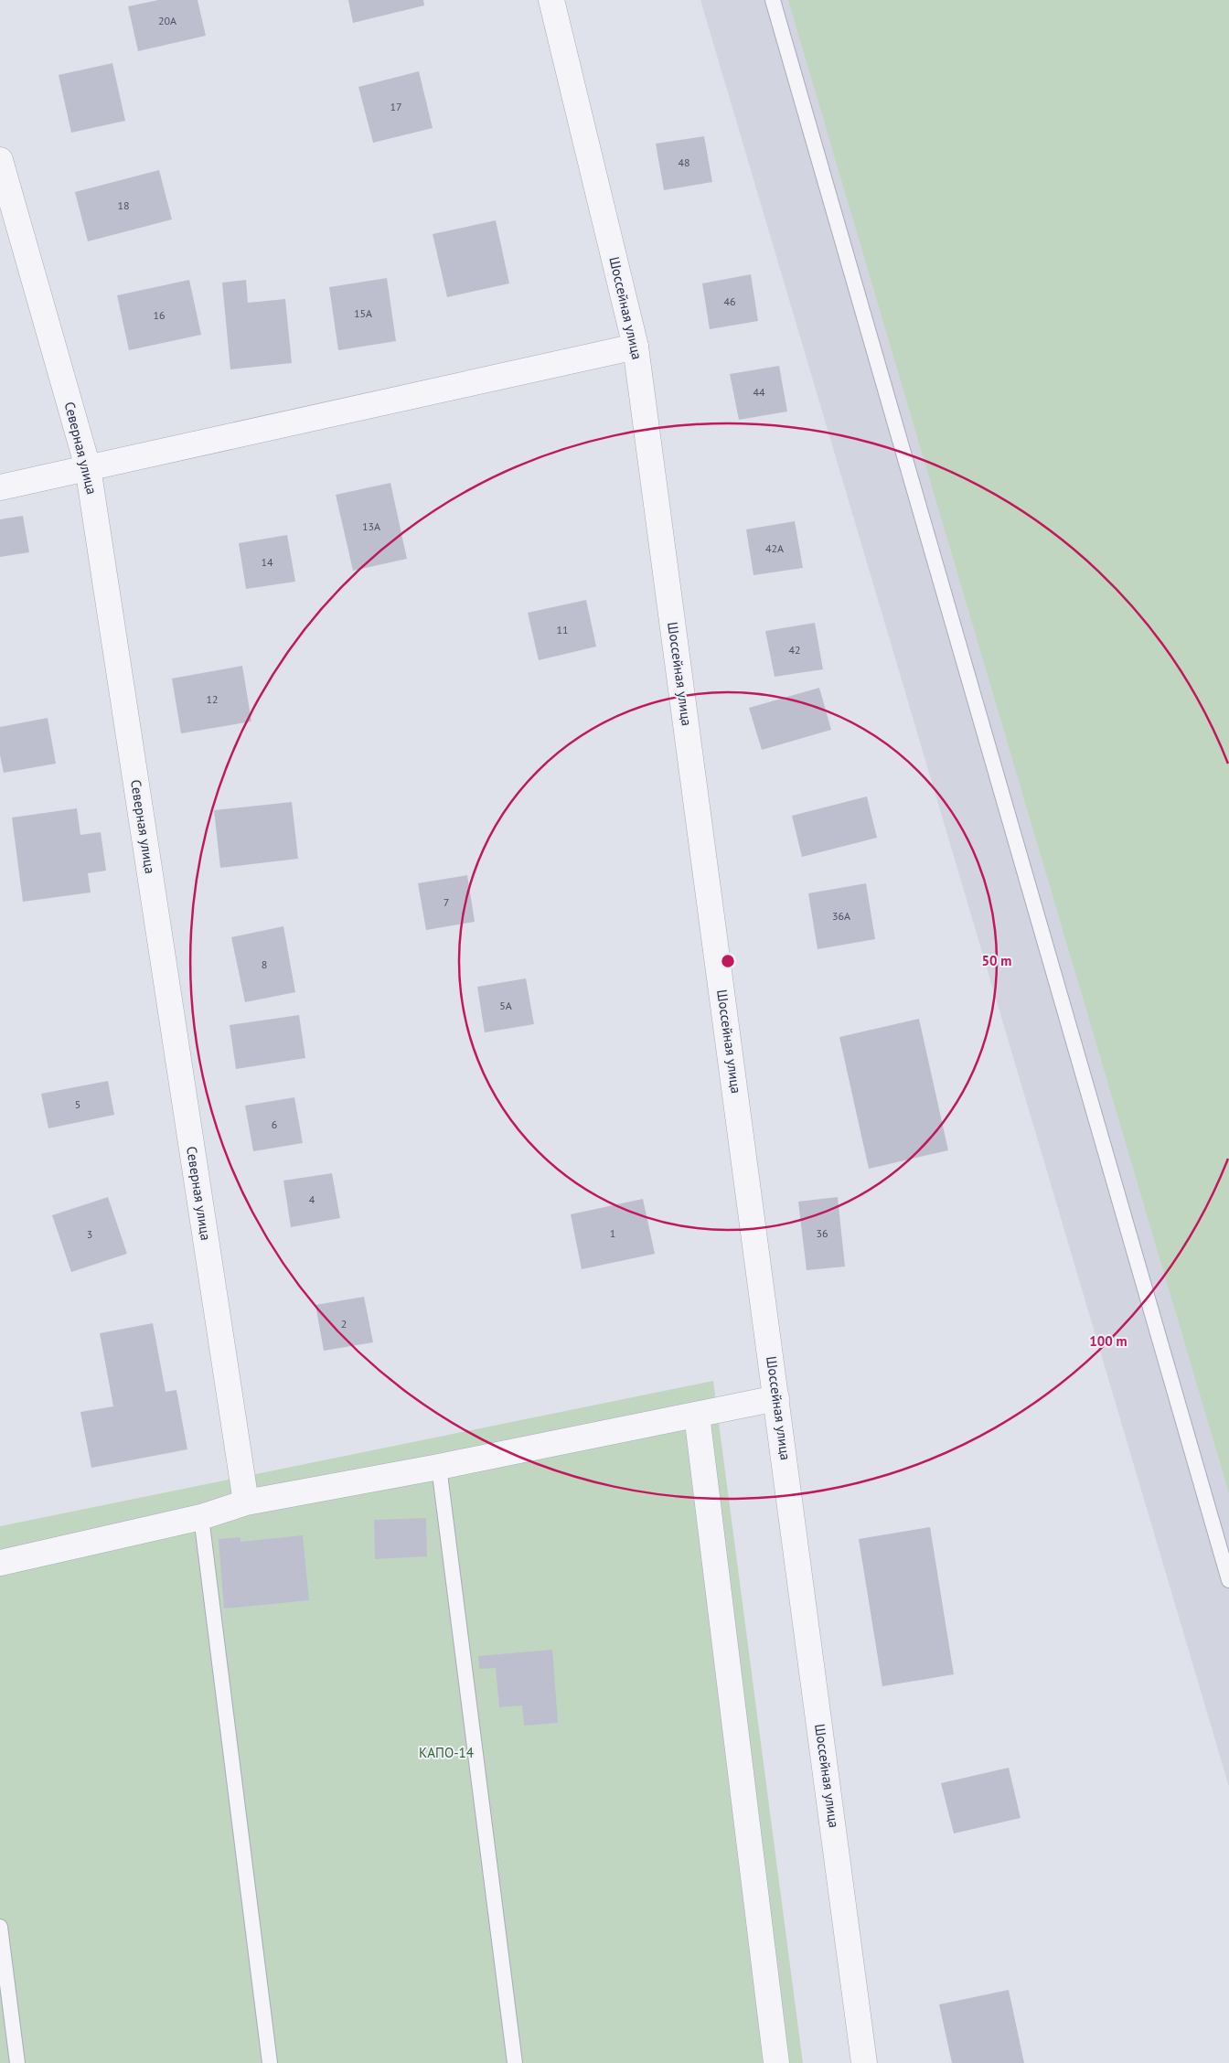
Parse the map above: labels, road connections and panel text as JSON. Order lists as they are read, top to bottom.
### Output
{
  "streets": {
    "street": ["Шоссейная улица", "Северная улица"]
  },
  "parks": ["КАПО-14"],
  "house_numbers": [
    "20А",
    "17",
    "48",
    "18",
    "46",
    "15А",
    "16",
    "44",
    "13А",
    "42А",
    "14",
    "11",
    "42",
    "12",
    "7",
    "36А",
    "8",
    "5А",
    "5",
    "6",
    "4",
    "1",
    "36",
    "3",
    "2"
  ],
  "rings": ["50 m", "100 m"]
}
